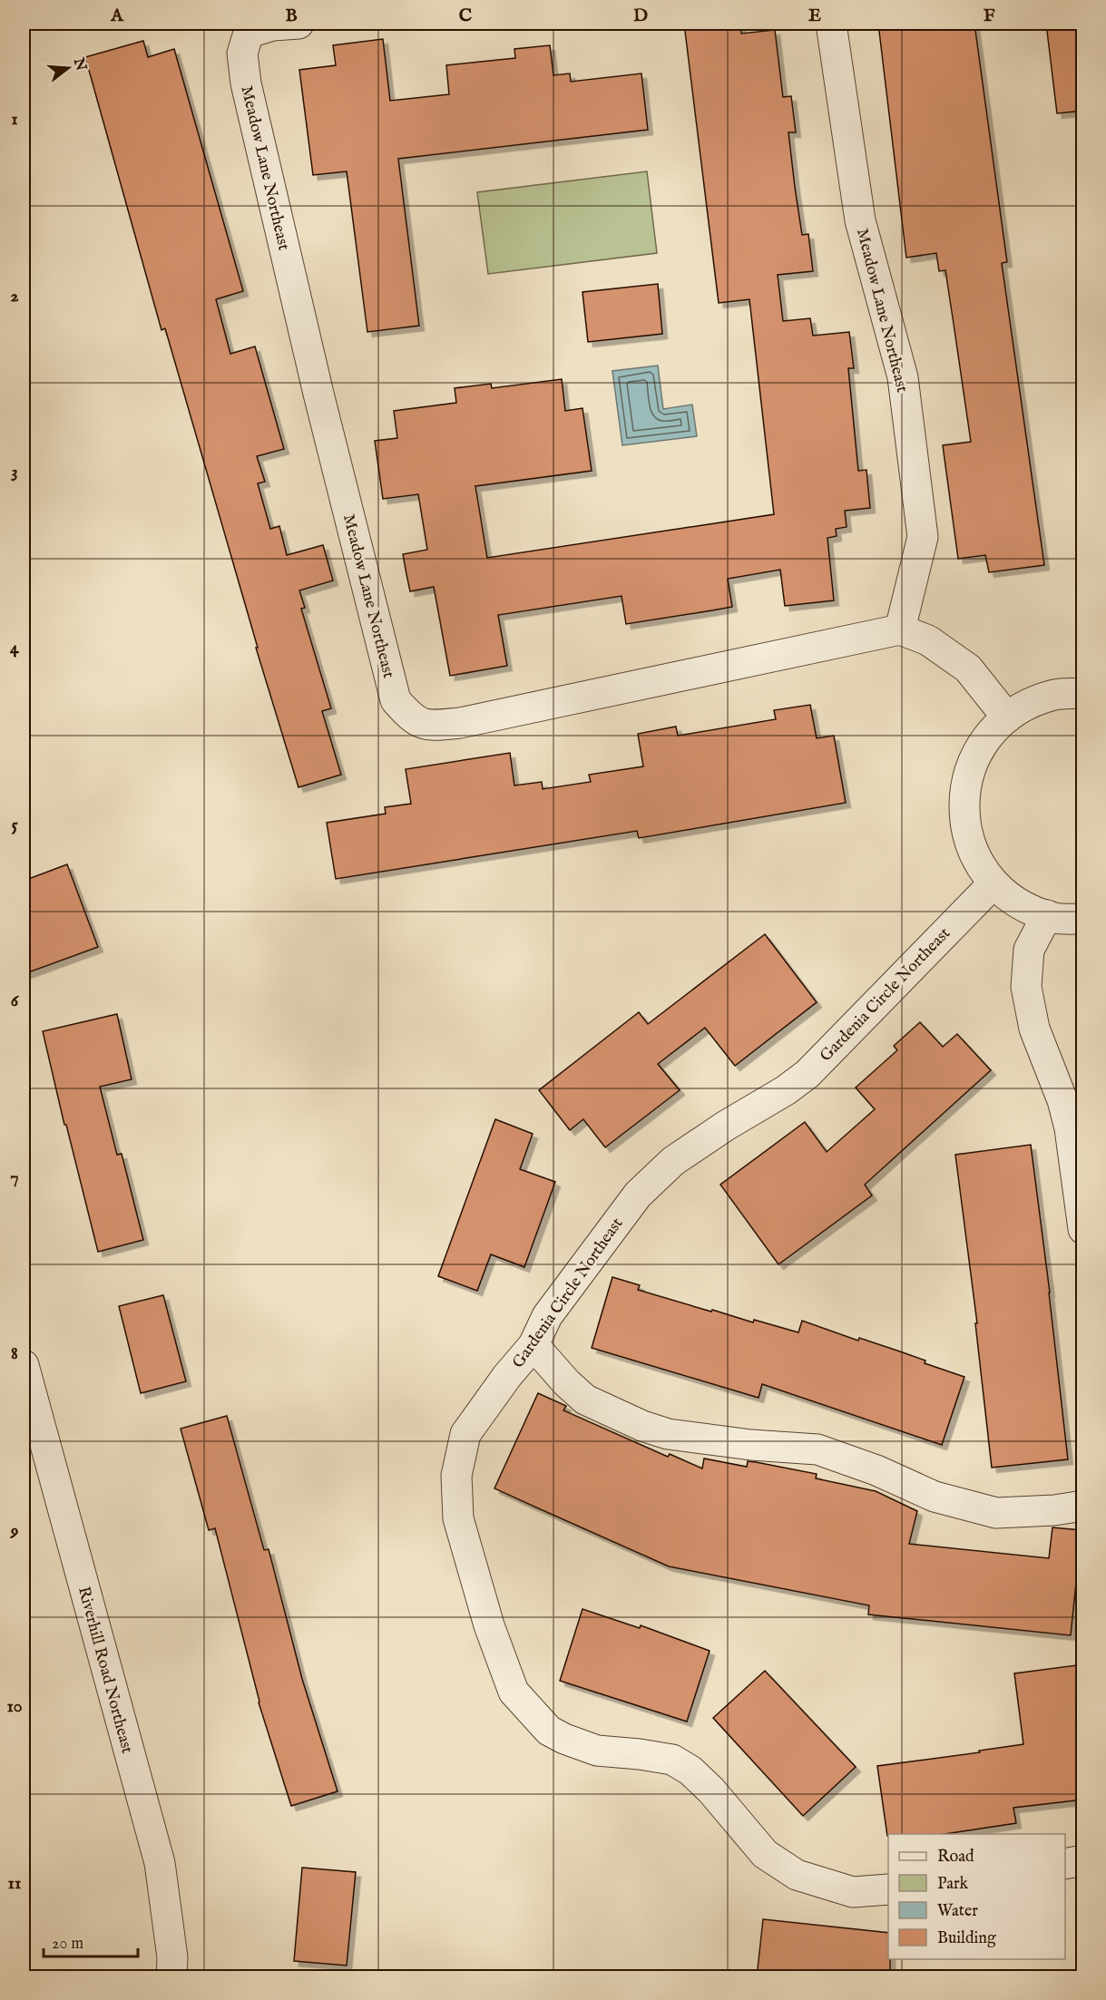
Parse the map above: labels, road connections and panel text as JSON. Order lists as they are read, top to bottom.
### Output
{
  "streets": {
    "street": ["Meadow Lane Northeast", "Gardenia Circle Northeast", "Riverhill Road Northeast"]
  },
  "legend": [
    "Road",
    "Park",
    "Water",
    "Building"
  ],
  "scale_bar": "20 m",
  "north": "right",
  "grid": {
    "columns": [
      "A",
      "B",
      "C",
      "D",
      "E",
      "F"
    ],
    "rows": [
      "1",
      "2",
      "3",
      "4",
      "5",
      "6",
      "7",
      "8",
      "9",
      "10",
      "11"
    ]
  }
}
